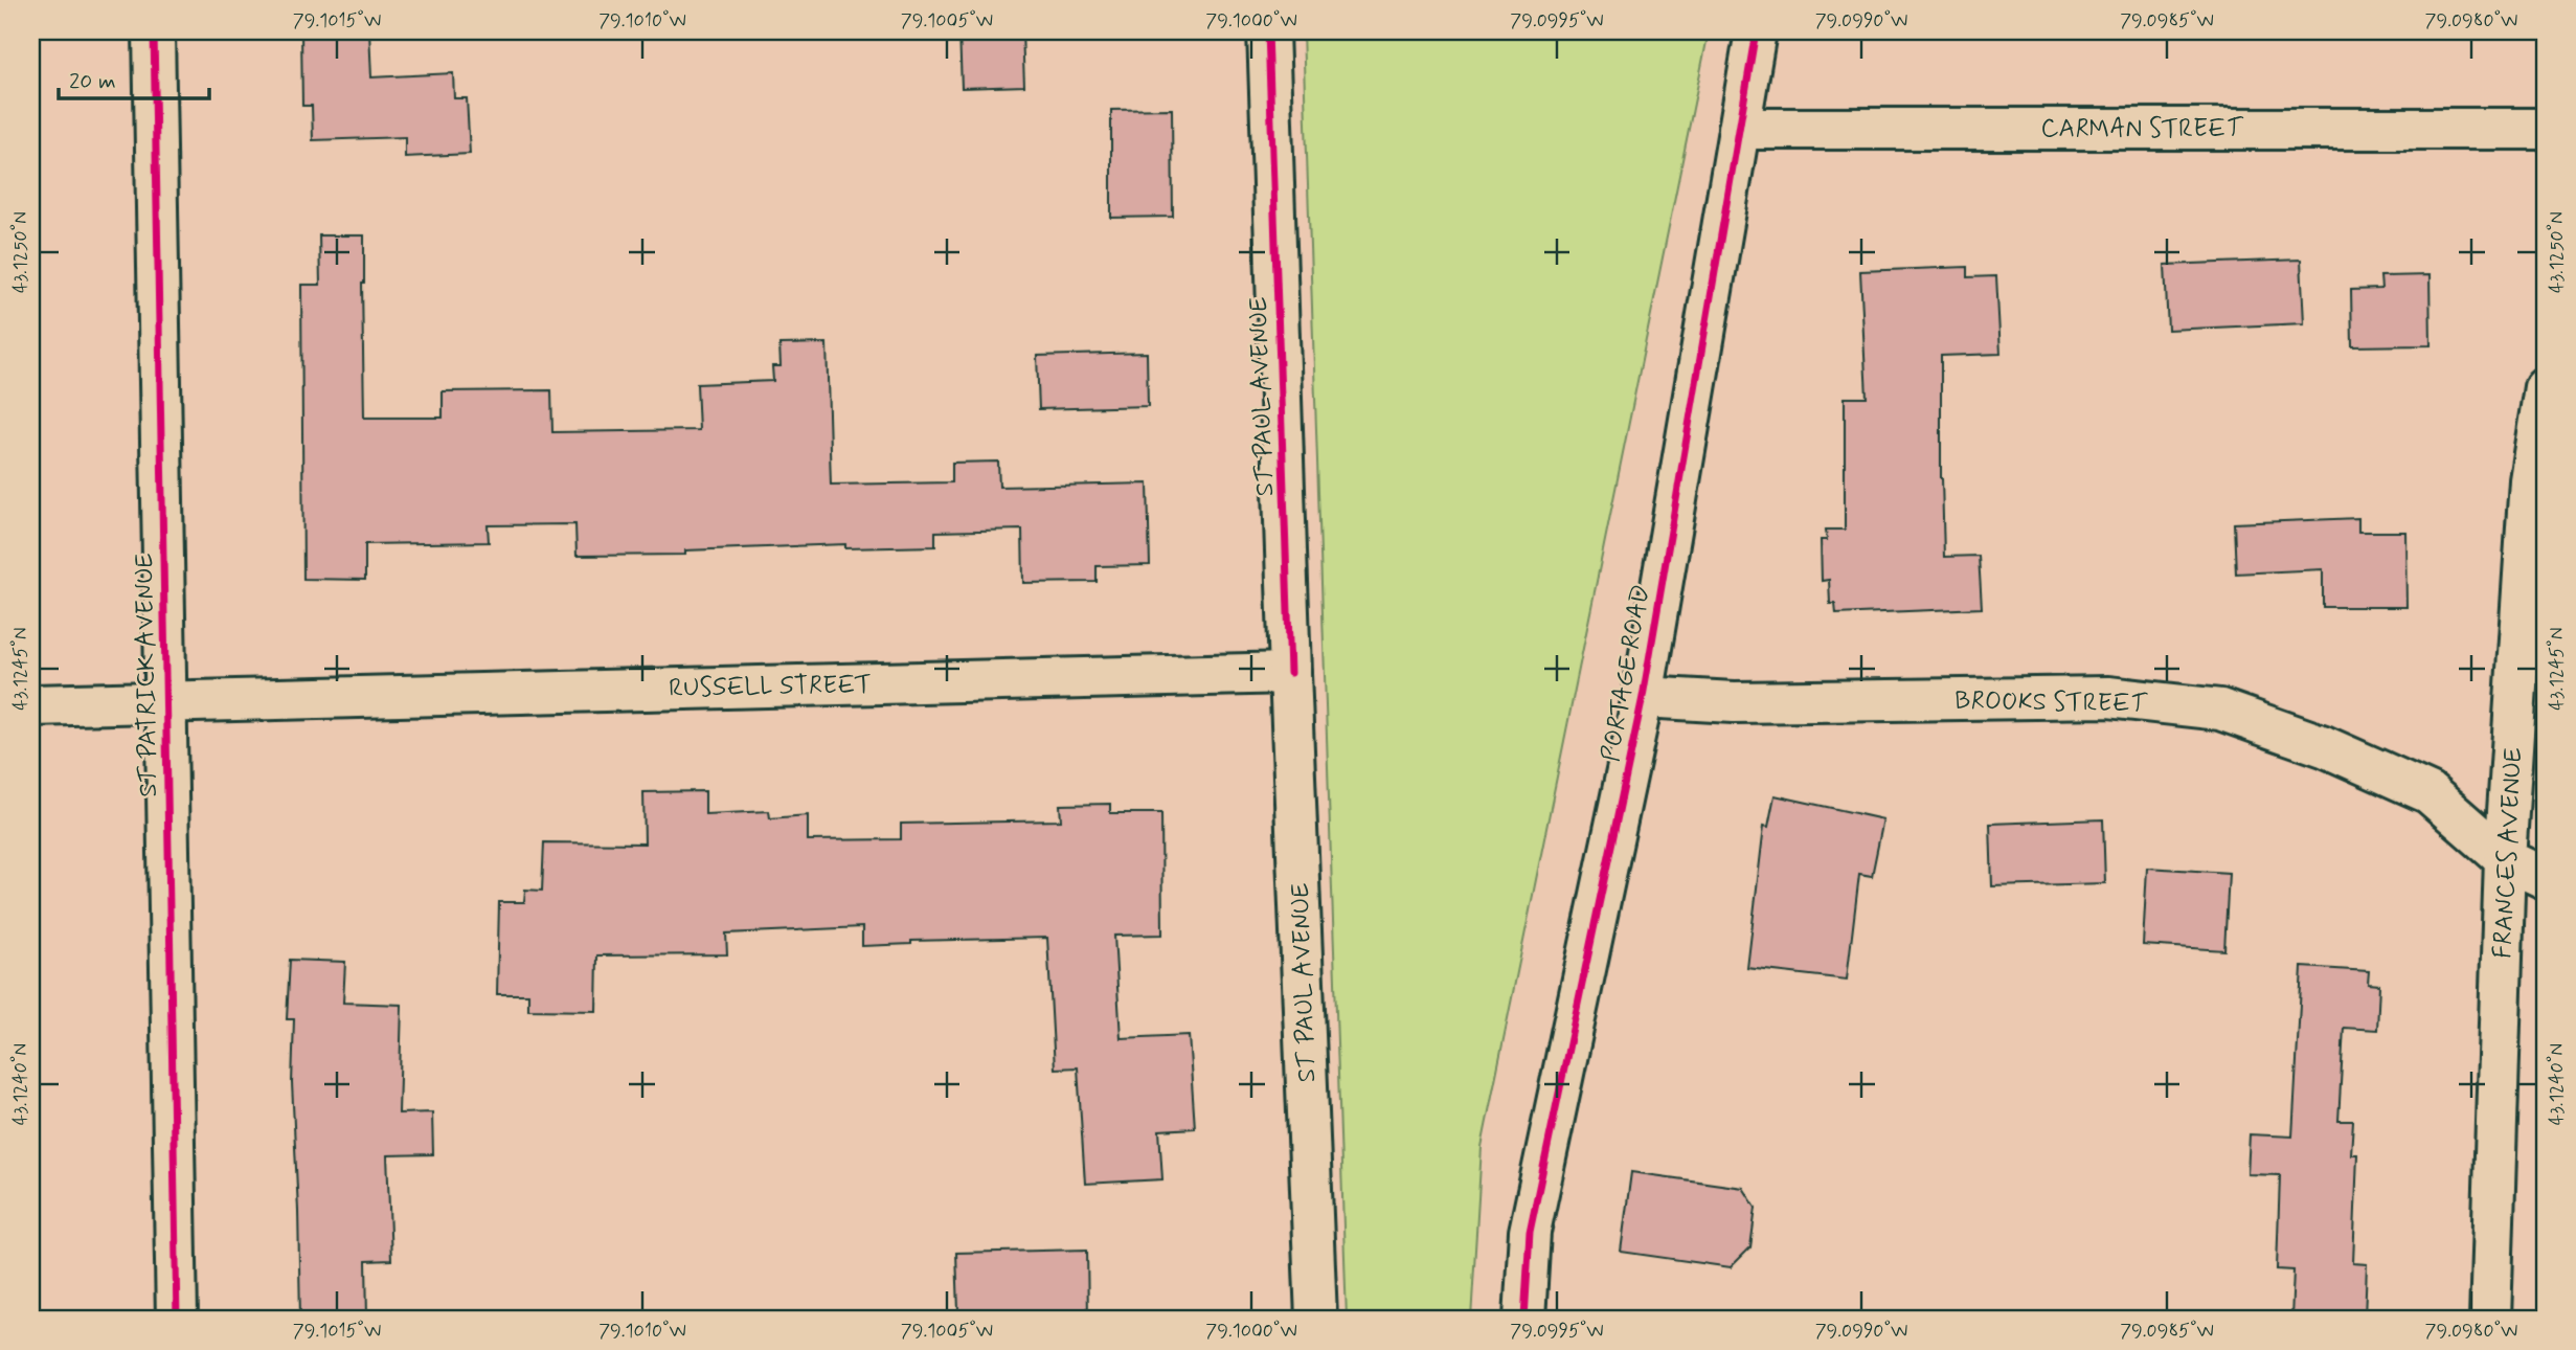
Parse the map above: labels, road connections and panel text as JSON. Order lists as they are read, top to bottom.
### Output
{
  "streets": {
    "street": [
      "CARMAN STREET",
      "ST PAUL AVENUE",
      "PORTAGE ROAD",
      "ST PATRICK AVENUE",
      "RUSSELL STREET",
      "BROOKS STREET",
      "FRANCES AVENUE"
    ]
  },
  "crossings": [
    ["CARMAN STREET", "PORTAGE ROAD"],
    ["ST PAUL AVENUE", "RUSSELL STREET"],
    ["PORTAGE ROAD", "BROOKS STREET"],
    ["ST PATRICK AVENUE", "RUSSELL STREET"],
    ["BROOKS STREET", "FRANCES AVENUE"]
  ],
  "scale_bar": "20 m",
  "coordinates": [
    "79.1015°W",
    "79.1010°W",
    "79.1005°W",
    "79.1000°W",
    "79.0995°W",
    "79.0990°W",
    "79.0985°W",
    "79.0980°W",
    "43.1250°N",
    "43.1245°N",
    "43.1240°N"
  ]
}
